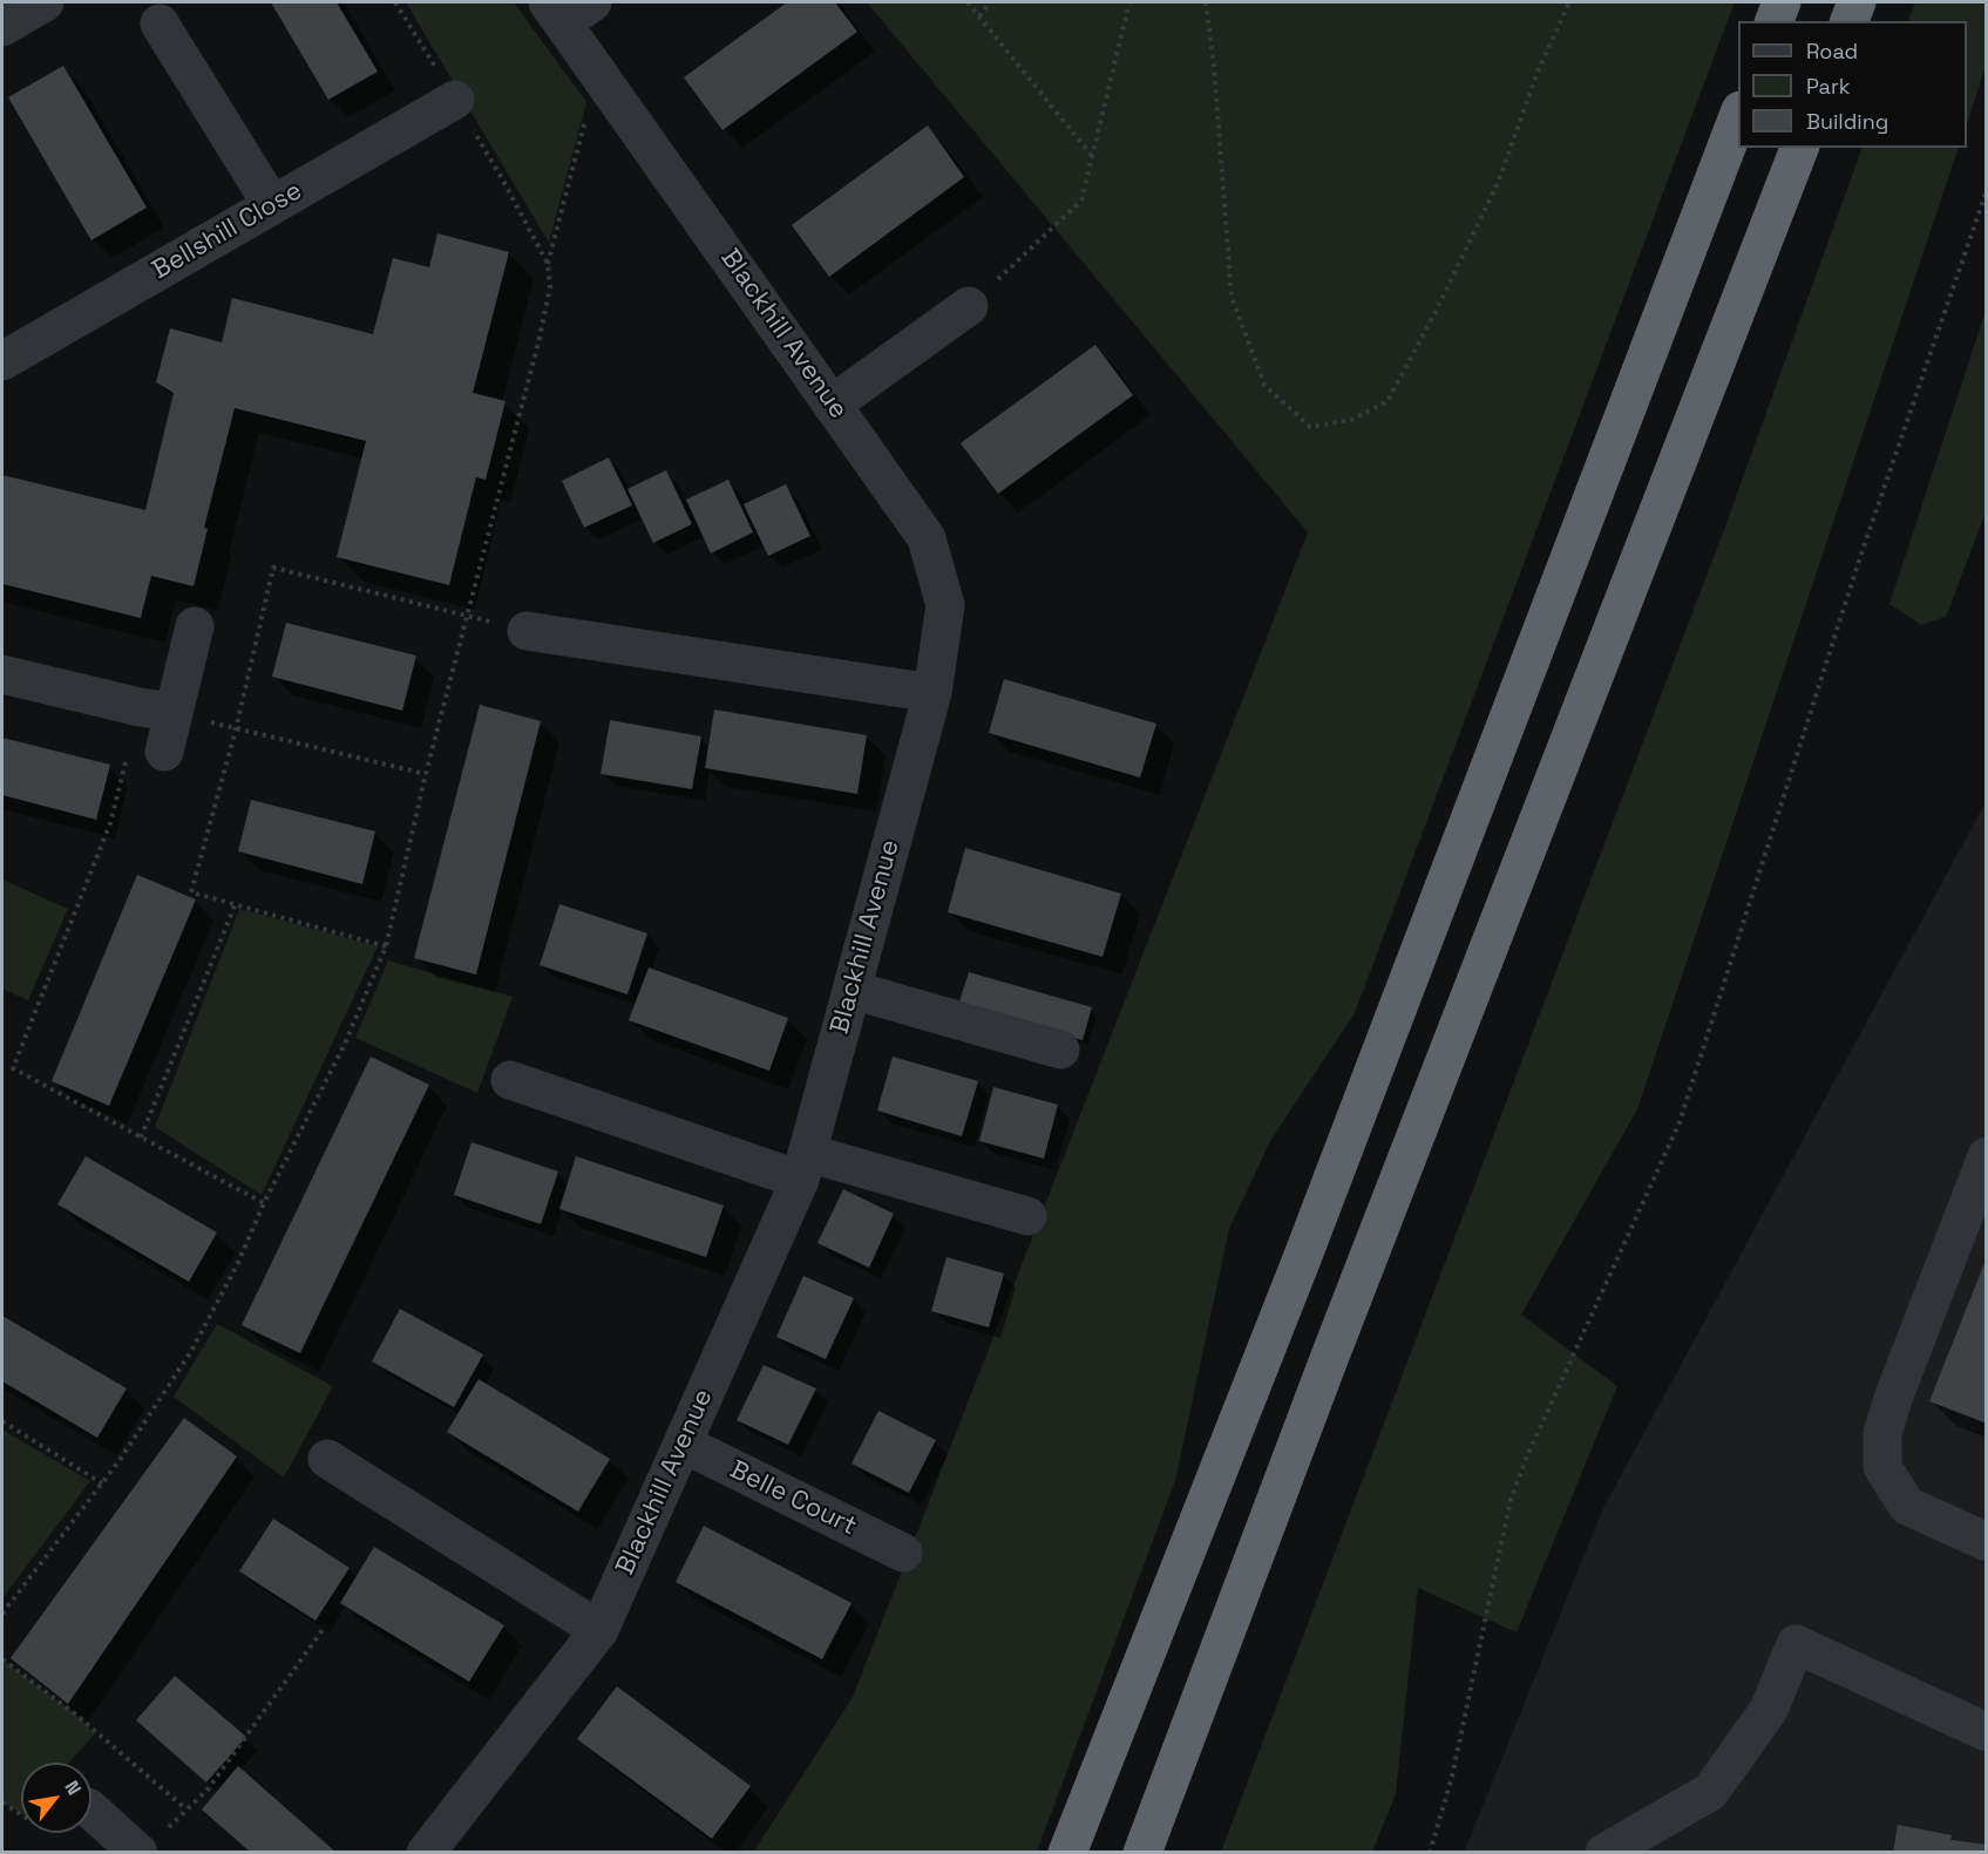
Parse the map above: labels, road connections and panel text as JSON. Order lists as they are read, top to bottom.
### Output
{
  "streets": {
    "street": ["Bellshill Close", "Blackhill Avenue", "Belle Court"]
  },
  "crossings": [
    ["Blackhill Avenue", "Belle Court"]
  ],
  "legend": ["Road", "Park", "Building"],
  "north": "top right"
}
